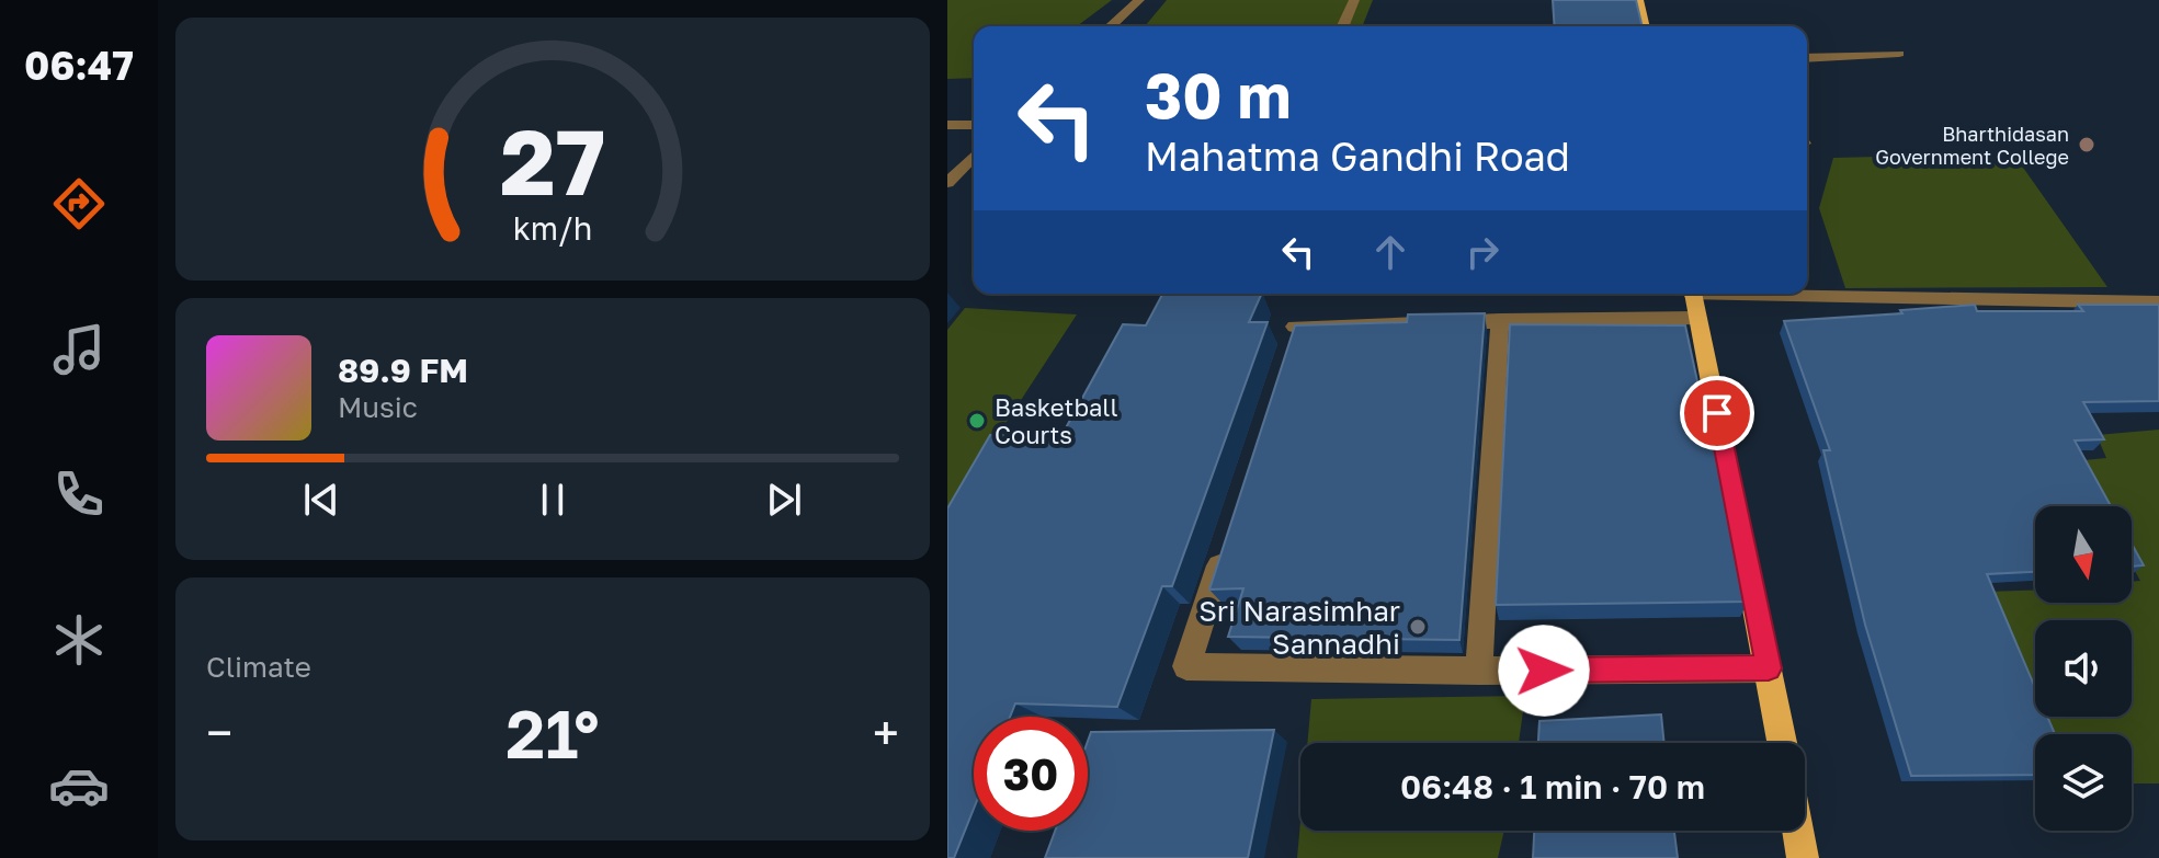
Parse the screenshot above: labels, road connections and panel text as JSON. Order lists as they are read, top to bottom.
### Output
{
  "places": ["Bharthidasan Government College", "Basketball Courts", "Sri Narasimhar Sannadhi"],
  "north": "bottom",
  "page": {
    "tabs": "06:47",
    "turn": ["30 m", "Mahatma Gandhi Road"],
    "song": ["89.9 FM", "Music"],
    "tile": "Climate",
    "heat": ["−", "21°", "+"],
    "limit": "30",
    "trip": "06:48 · 1 min · 70 m",
    "gauge": ["27", "km/h"]
  }
}
